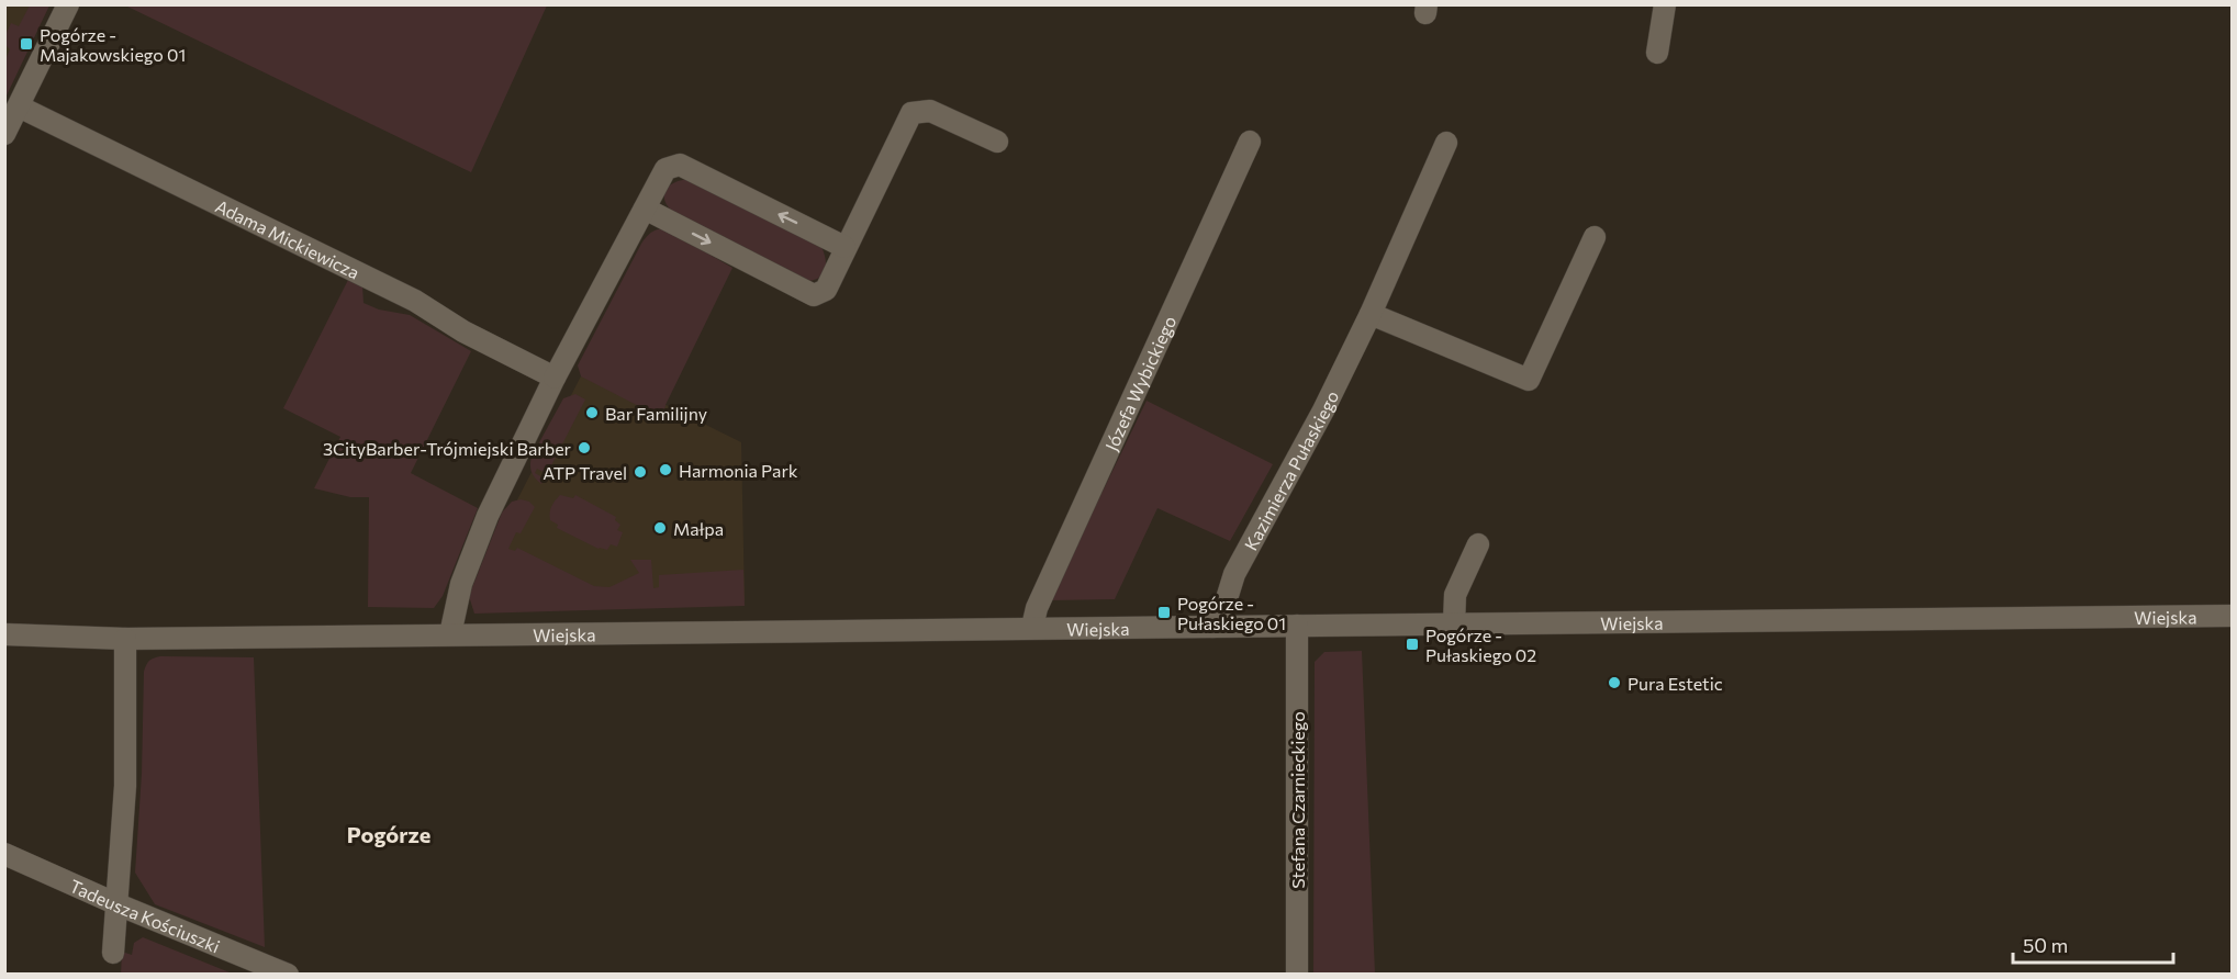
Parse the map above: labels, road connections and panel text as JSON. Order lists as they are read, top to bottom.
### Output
{
  "streets": {
    "street": [
      "Adama Mickiewicza",
      "Józefa Wybickiego",
      "Kazimierza Pułaskiego",
      "Wiejska",
      "Stefana Czarnieckiego",
      "Tadeusza Kościuszki"
    ]
  },
  "crossings": [
    ["Józefa Wybickiego", "Wiejska"],
    ["Kazimierza Pułaskiego", "Wiejska"],
    ["Wiejska", "Stefana Czarnieckiego"]
  ],
  "districts": ["Pogórze"],
  "places": {
    "transit": ["Pogórze - Majakowskiego 01", "Pogórze - Pułaskiego 01", "Pogórze - Pułaskiego 02"],
    "other": [
      "Bar Familijny",
      "3CityBarber-Trójmiejski Barber",
      "Harmonia Park",
      "ATP Travel",
      "Małpa",
      "Pura Estetic"
    ]
  },
  "scale_bar": "50 m"
}
